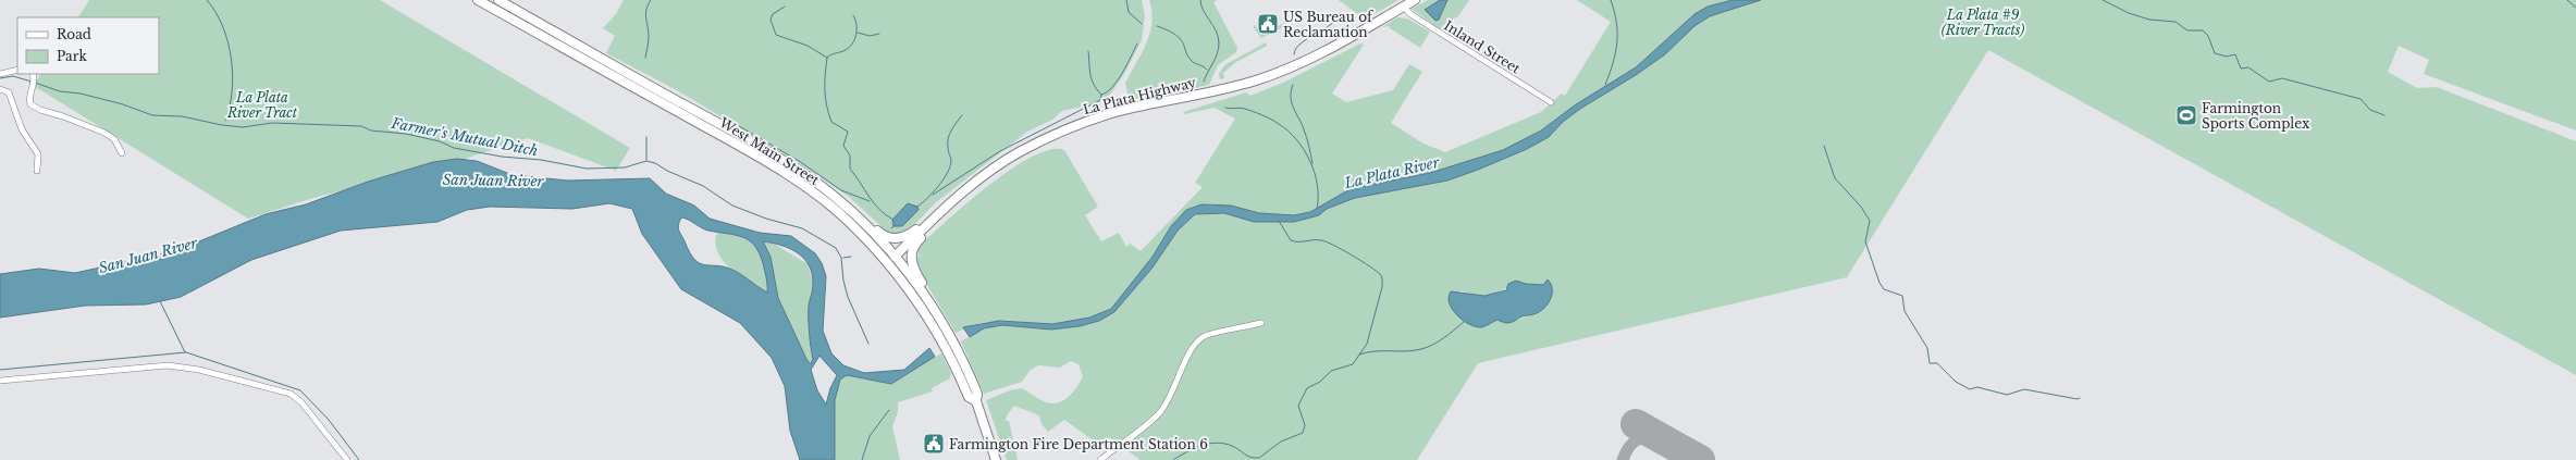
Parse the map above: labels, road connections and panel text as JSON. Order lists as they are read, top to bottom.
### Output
{
  "streets": {
    "highway": ["La Plata Highway", "West Main Street"],
    "street": ["Inland Street"]
  },
  "crossings": [
    ["Inland Street", "La Plata Highway"],
    ["La Plata Highway", "West Main Street"]
  ],
  "water": ["Farmer's Mutual Ditch", "La Plata River", "San Juan River"],
  "parks": ["La Plata #9 (River Tracts)", "La Plata River Tract"],
  "places": {
    "public building": ["US Bureau of Reclamation", "Farmington Fire Department Station 6"],
    "sports": ["Farmington Sports Complex"]
  },
  "legend": ["Road", "Park"]
}
